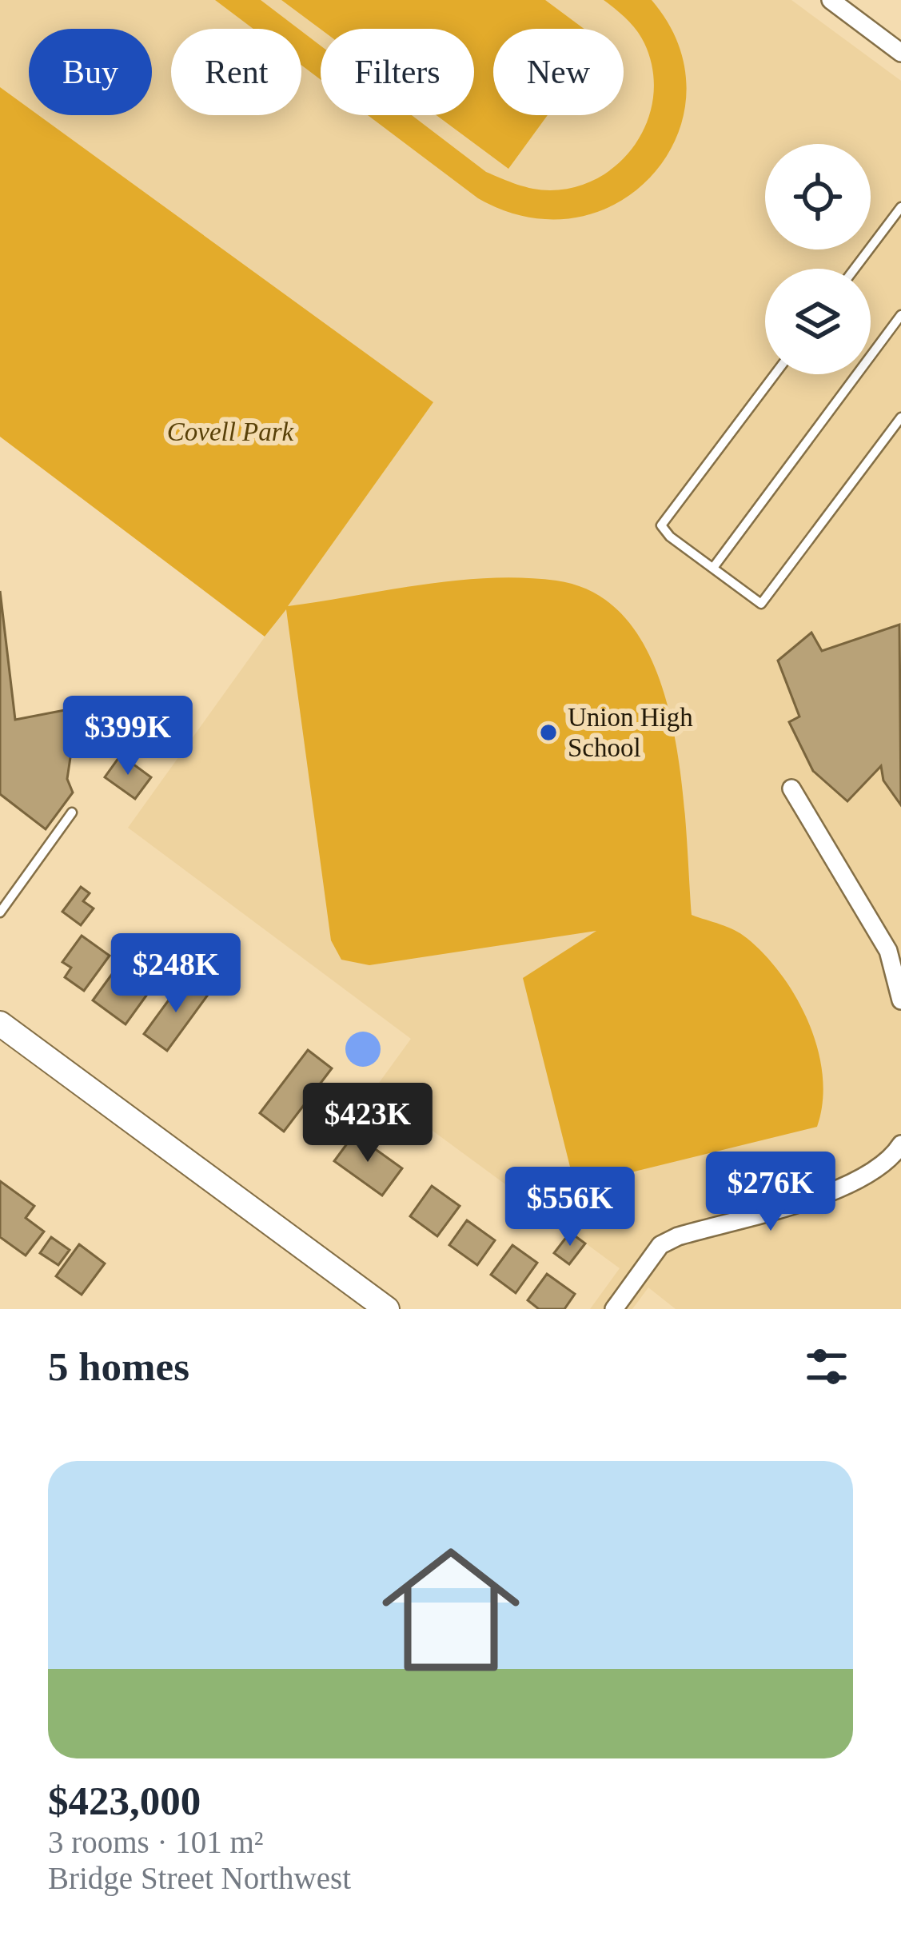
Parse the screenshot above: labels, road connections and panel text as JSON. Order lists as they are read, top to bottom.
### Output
{
  "parks": ["Covell Park"],
  "places": ["Union High School"],
  "page": {
    "chip": [
      "Buy",
      "Rent",
      "Filters",
      "New"
    ],
    "price": [
      "$399K",
      "$248K",
      "$423K",
      "$276K",
      "$556K"
    ],
    "heading": "5 homes",
    "list": [
      {
        "name": "$423,000",
        "note": "3 rooms · 101 m² · Bridge Street Northwest"
      }
    ]
  }
}
